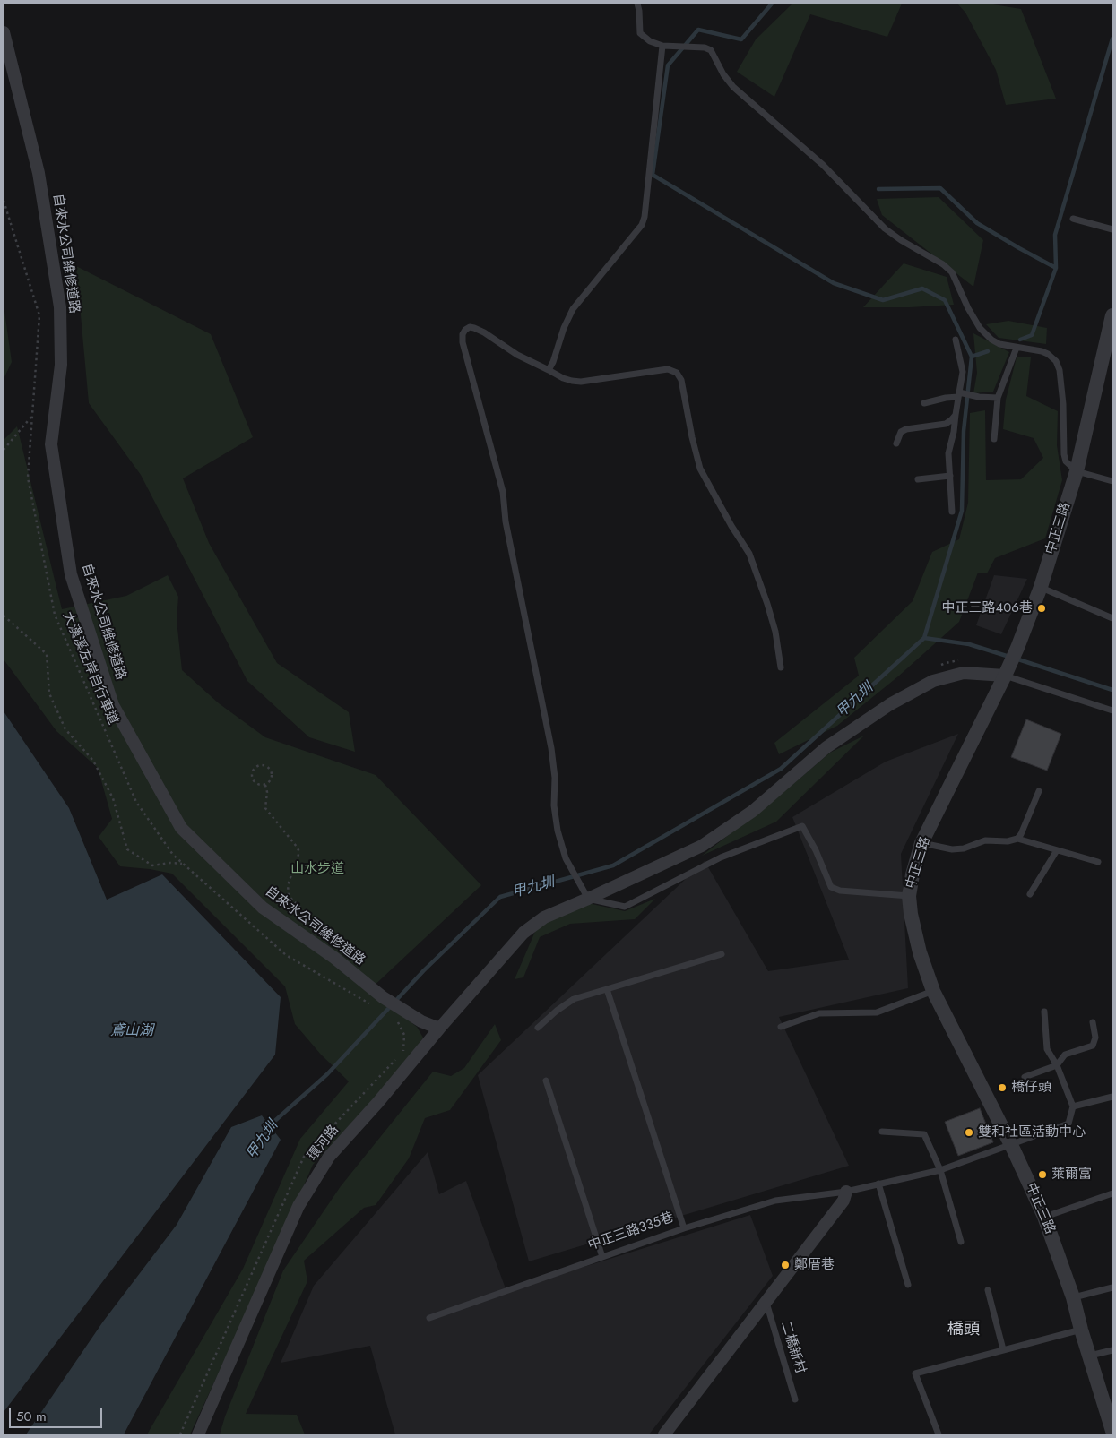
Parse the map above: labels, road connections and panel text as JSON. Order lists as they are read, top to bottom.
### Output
{
  "streets": {
    "street": ["自來水公司維修道路", "中正三路", "環河路"],
    "lane": ["中正三路335巷", "二橋新村"],
    "path": ["大漢溪左岸自行車道"]
  },
  "crossings": [
    ["自來水公司維修道路", "大漢溪左岸自行車道"],
    ["自來水公司維修道路", "環河路"],
    ["中正三路", "環河路"],
    ["中正三路", "中正三路335巷"]
  ],
  "districts": ["橋頭"],
  "water": ["甲九圳", "鳶山湖"],
  "parks": ["山水步道"],
  "places": [
    "中正三路406巷",
    "橋仔頭",
    "雙和社區活動中心",
    "萊爾富",
    "鄭厝巷"
  ],
  "scale_bar": "50 m"
}
